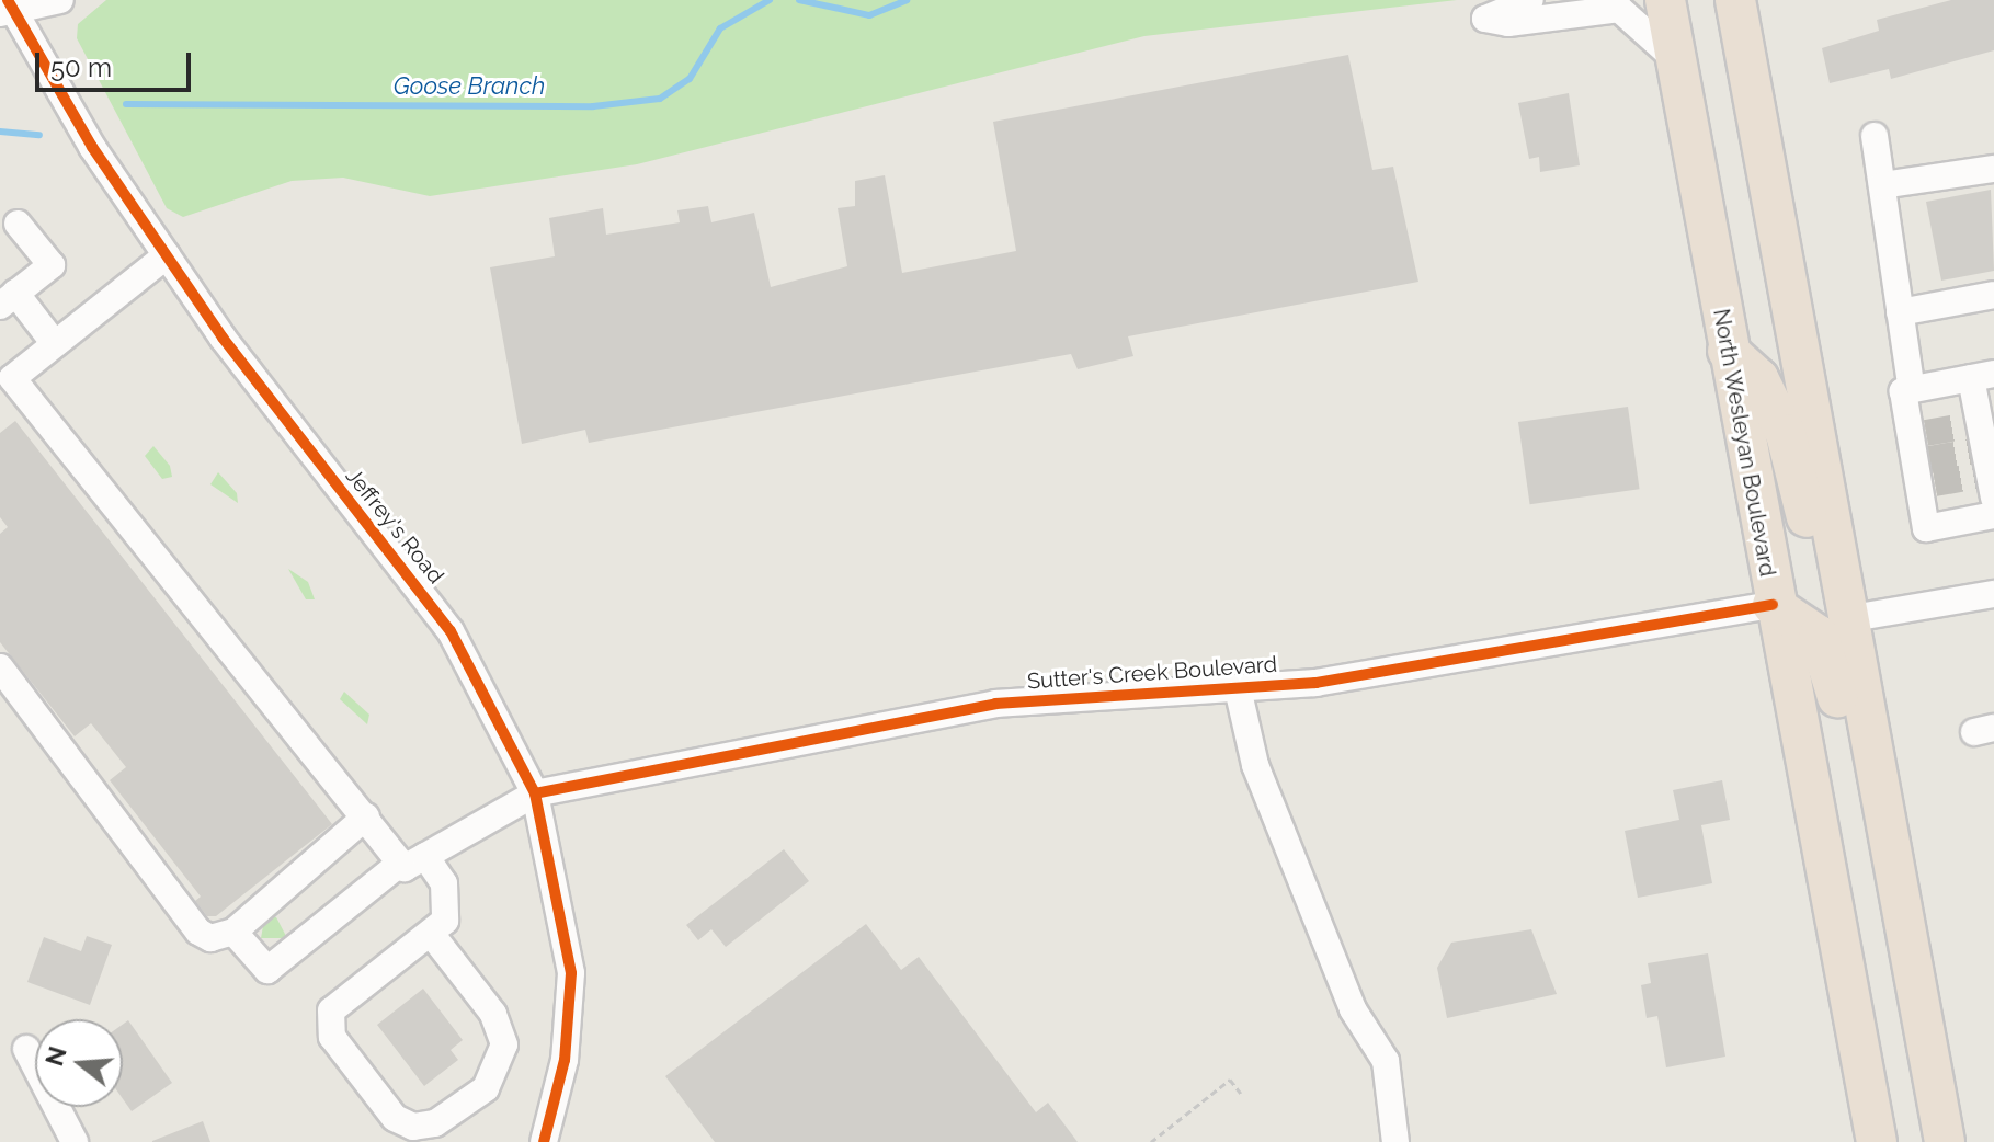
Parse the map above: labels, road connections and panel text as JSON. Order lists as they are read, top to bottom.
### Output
{
  "streets": {
    "highway": ["North Wesleyan Boulevard"],
    "street": ["Jeffrey's Road", "Sutter's Creek Boulevard"]
  },
  "crossings": [
    ["North Wesleyan Boulevard", "Sutter's Creek Boulevard"],
    ["Jeffrey's Road", "Sutter's Creek Boulevard"]
  ],
  "water": ["Goose Branch"],
  "scale_bar": "50 m",
  "north": "left"
}
